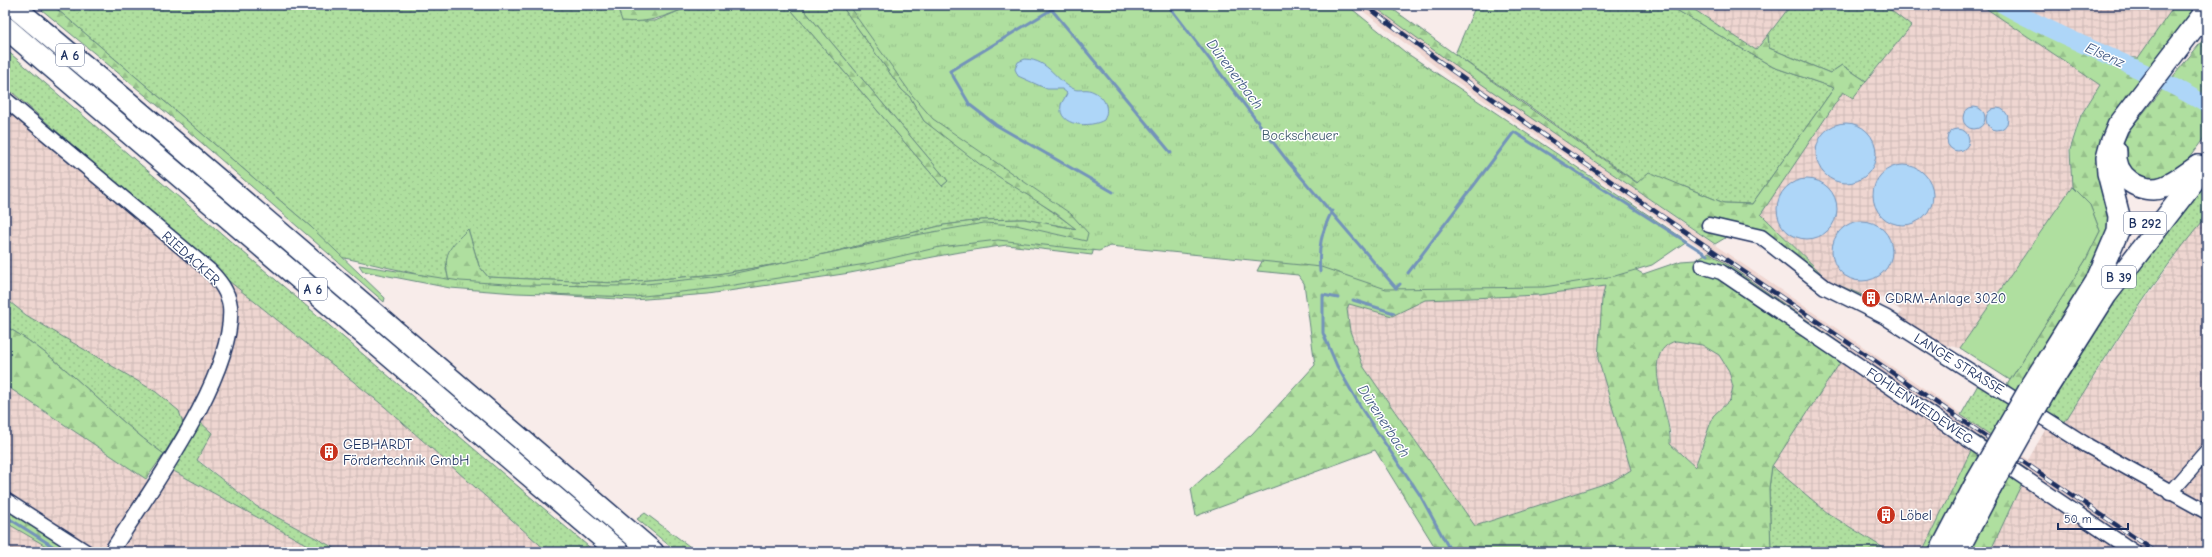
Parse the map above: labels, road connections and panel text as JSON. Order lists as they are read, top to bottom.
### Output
{
  "streets": {
    "highway": ["A 6", "B 292", "B 39"],
    "street": ["RIEDACKER", "LANGE STRASSE", "FOHLENWEIDEWEG"]
  },
  "crossings": [
    ["B 292", "B 39"]
  ],
  "water": ["Elsenz", "Dürenerbach"],
  "parks": ["Bockscheuer"],
  "places": {
    "building": ["GDRM-Anlage 3020", "GEBHARDT Fördertechnik GmbH", "Löbel"]
  },
  "scale_bar": "50 m"
}
